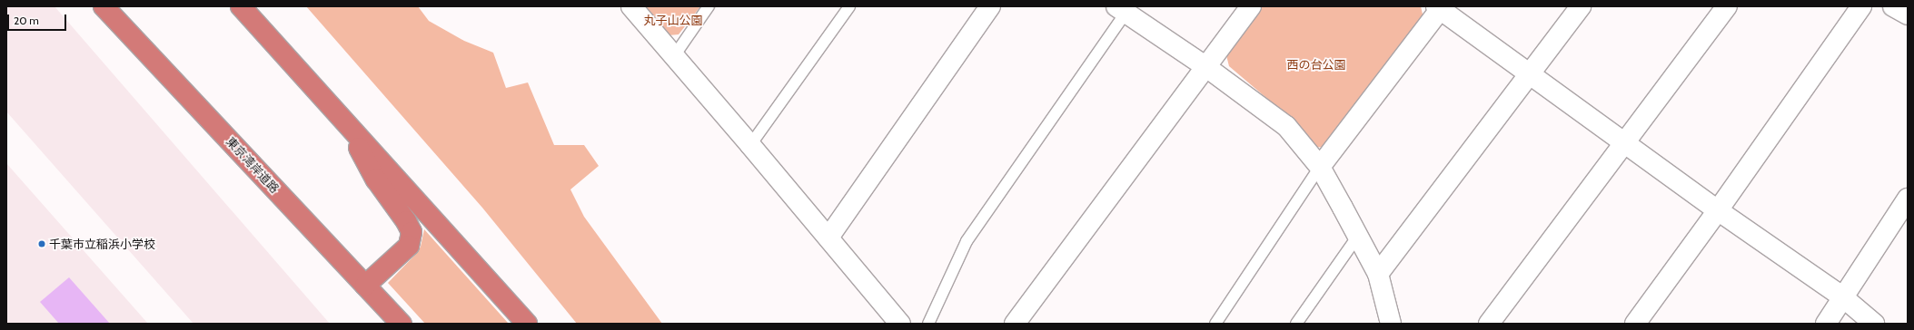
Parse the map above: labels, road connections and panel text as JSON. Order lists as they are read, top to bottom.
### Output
{
  "streets": {
    "highway": ["東京湾岸道路"]
  },
  "parks": ["丸子山公園", "西の台公園"],
  "places": ["千葉市立稲浜小学校"],
  "scale_bar": "20 m"
}
